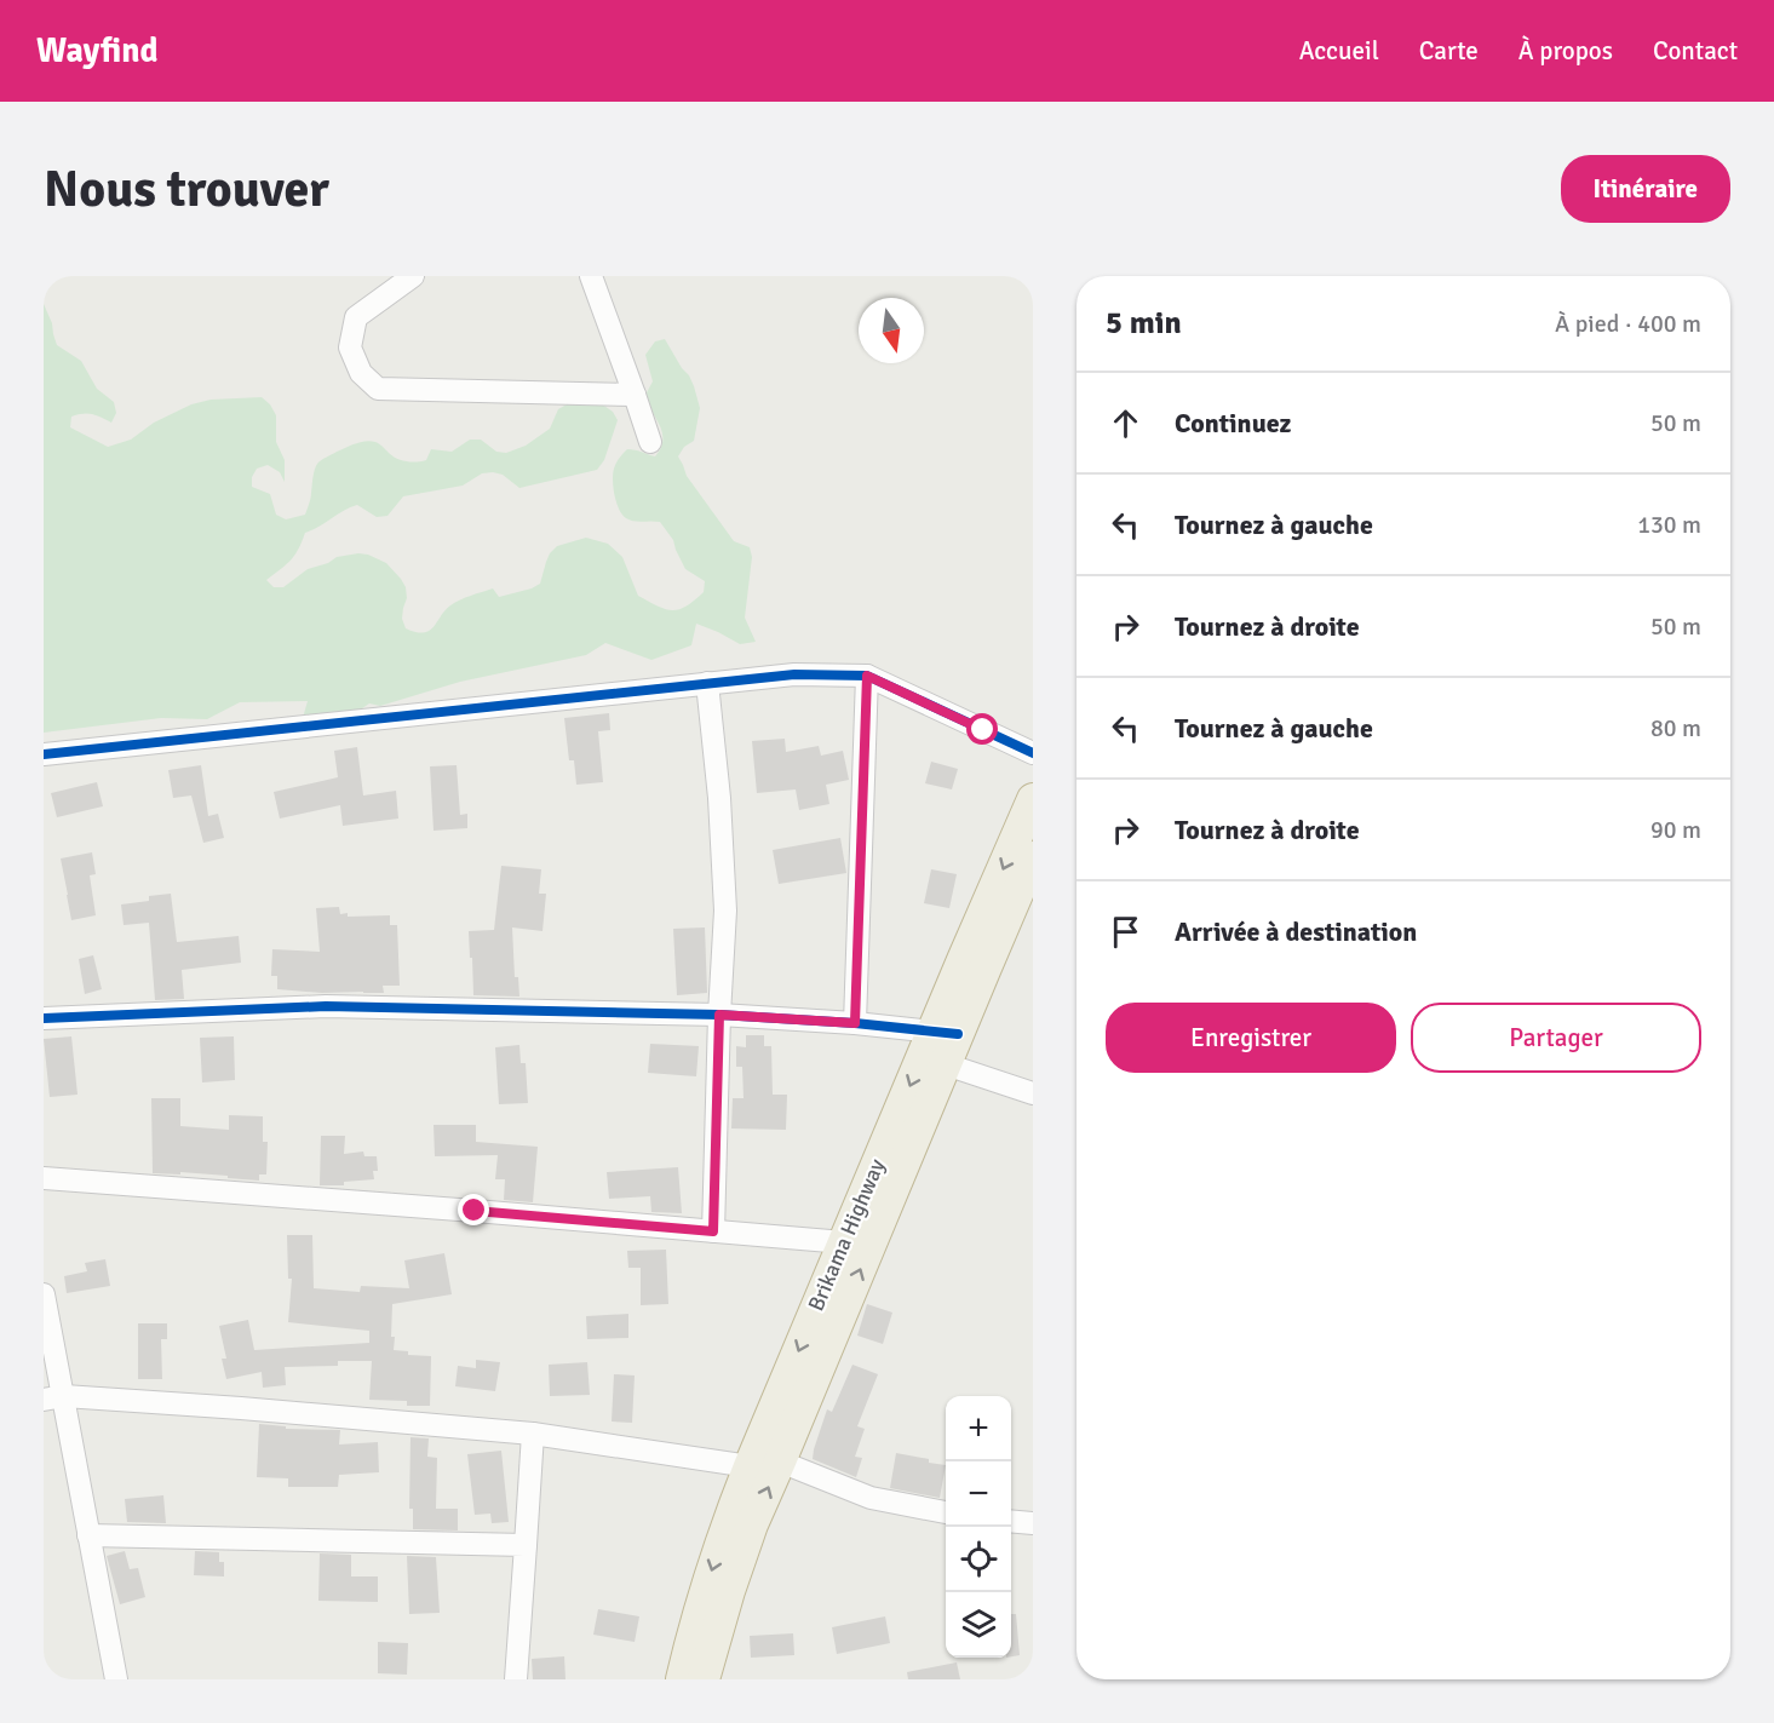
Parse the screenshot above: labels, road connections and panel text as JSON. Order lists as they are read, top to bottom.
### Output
{
  "streets": {
    "highway": ["Brikama Highway"]
  },
  "north": "bottom",
  "page": {
    "header": "Wayfind",
    "nav": [
      "Accueil",
      "Carte",
      "À propos",
      "Contact"
    ],
    "buttons": [
      "Itinéraire",
      ["Enregistrer", "Partager"]
    ],
    "title": "Nous trouver",
    "heading": ["5 min", "À pied · 400 m"],
    "list": [
      ["Continuez", "50 m"],
      ["Tournez à gauche", "130 m"],
      ["Tournez à droite", "50 m"],
      ["Tournez à gauche", "80 m"],
      ["Tournez à droite", "90 m"],
      "Arrivée à destination"
    ],
    "map_buttons": ["+", "−"]
  }
}
